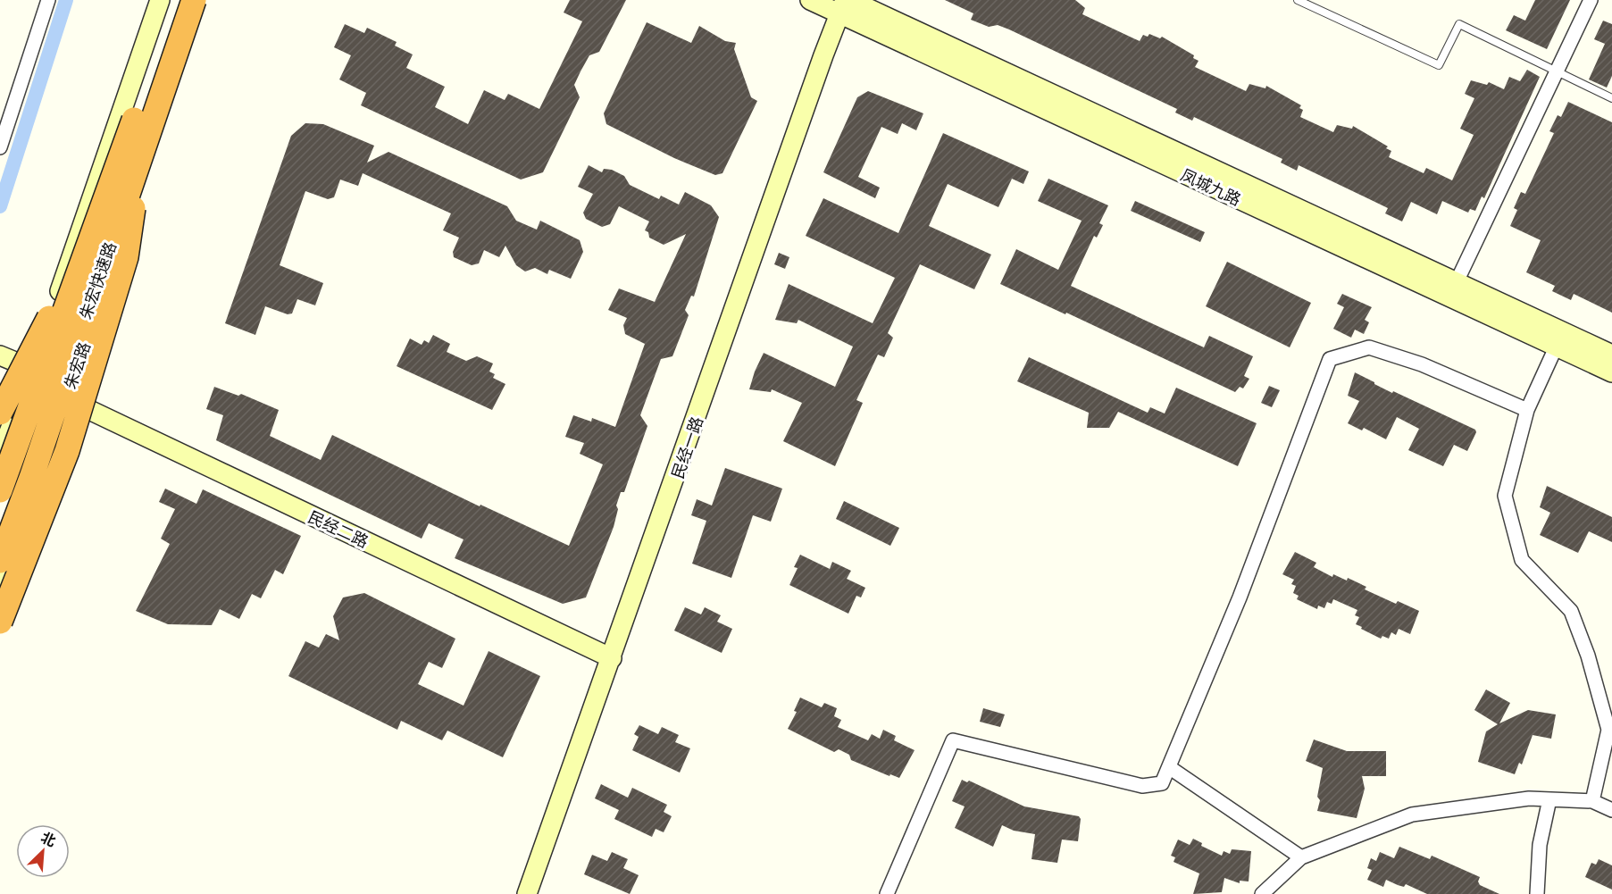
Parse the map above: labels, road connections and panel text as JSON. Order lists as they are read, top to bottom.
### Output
{
  "streets": {
    "highway": ["朱宏快速路"],
    "street": [
      "凤城九路",
      "朱宏路",
      "民经一路",
      "民经二路"
    ]
  },
  "crossings": [
    ["凤城九路", "民经一路"],
    ["朱宏路", "民经二路"],
    ["民经一路", "民经二路"]
  ],
  "north": "top right"
}
